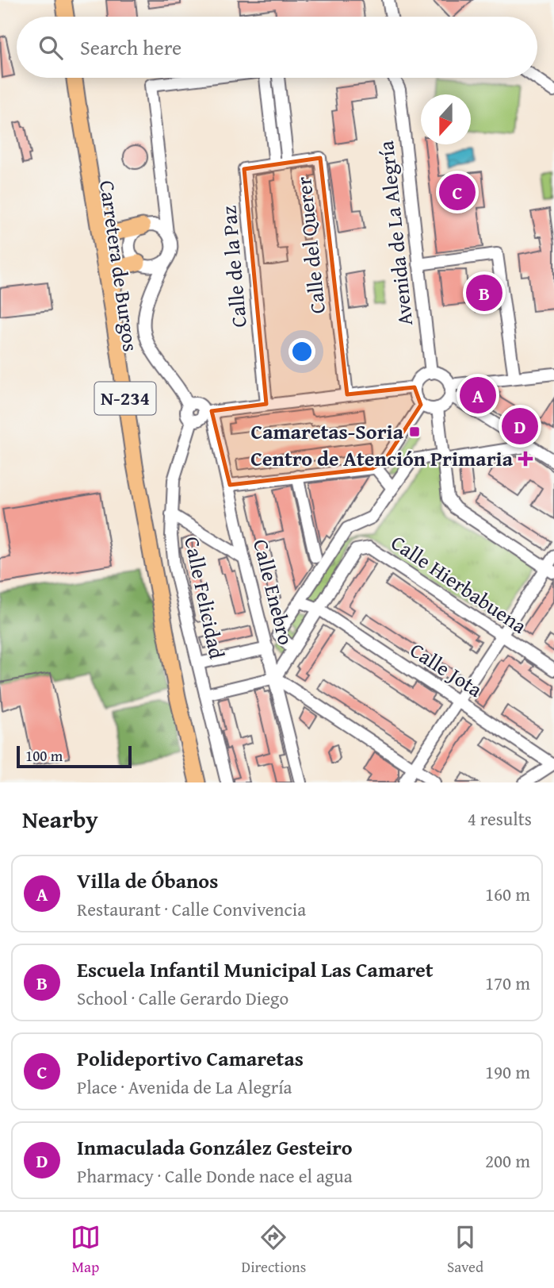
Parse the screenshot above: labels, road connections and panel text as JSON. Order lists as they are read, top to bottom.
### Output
{
  "streets": {
    "highway": ["Carretera de Burgos", "N-234"],
    "street": [
      "Avenida de La Alegría",
      "Calle del Querer",
      "Calle de la Paz",
      "Calle Hierbabuena",
      "Calle Enebro",
      "Calle Felicidad",
      "Calle Jota"
    ]
  },
  "crossings": [
    ["Calle del Querer", "Calle de la Paz"],
    ["Calle Hierbabuena", "Calle Enebro"],
    ["Calle Hierbabuena", "Calle Jota"],
    ["Calle Enebro", "Calle Felicidad"]
  ],
  "places": {
    "transit": ["Camaretas-Soria"],
    "health": ["Centro de Atención Primaria"]
  },
  "scale_bar": "100 m",
  "north": "bottom",
  "page": {
    "search": "Search here",
    "pins": [
      "C",
      "B",
      "A",
      "D"
    ],
    "scale": "100 m",
    "heading": ["Nearby", "4 results"],
    "list": [
      {
        "mark": "A",
        "name": "Villa de Óbanos",
        "note": "Restaurant · Calle Convivencia",
        "value": "160 m"
      },
      {
        "mark": "B",
        "name": "Escuela Infantil Municipal Las Camaret",
        "note": "School · Calle Gerardo Diego",
        "value": "170 m"
      },
      {
        "mark": "C",
        "name": "Polideportivo Camaretas",
        "note": "Place · Avenida de La Alegría",
        "value": "190 m"
      },
      {
        "mark": "D",
        "name": "Inmaculada González Gesteiro",
        "note": "Pharmacy · Calle Donde nace el agua",
        "value": "200 m"
      }
    ],
    "nav": ["Map", "Directions", "Saved"]
  }
}
